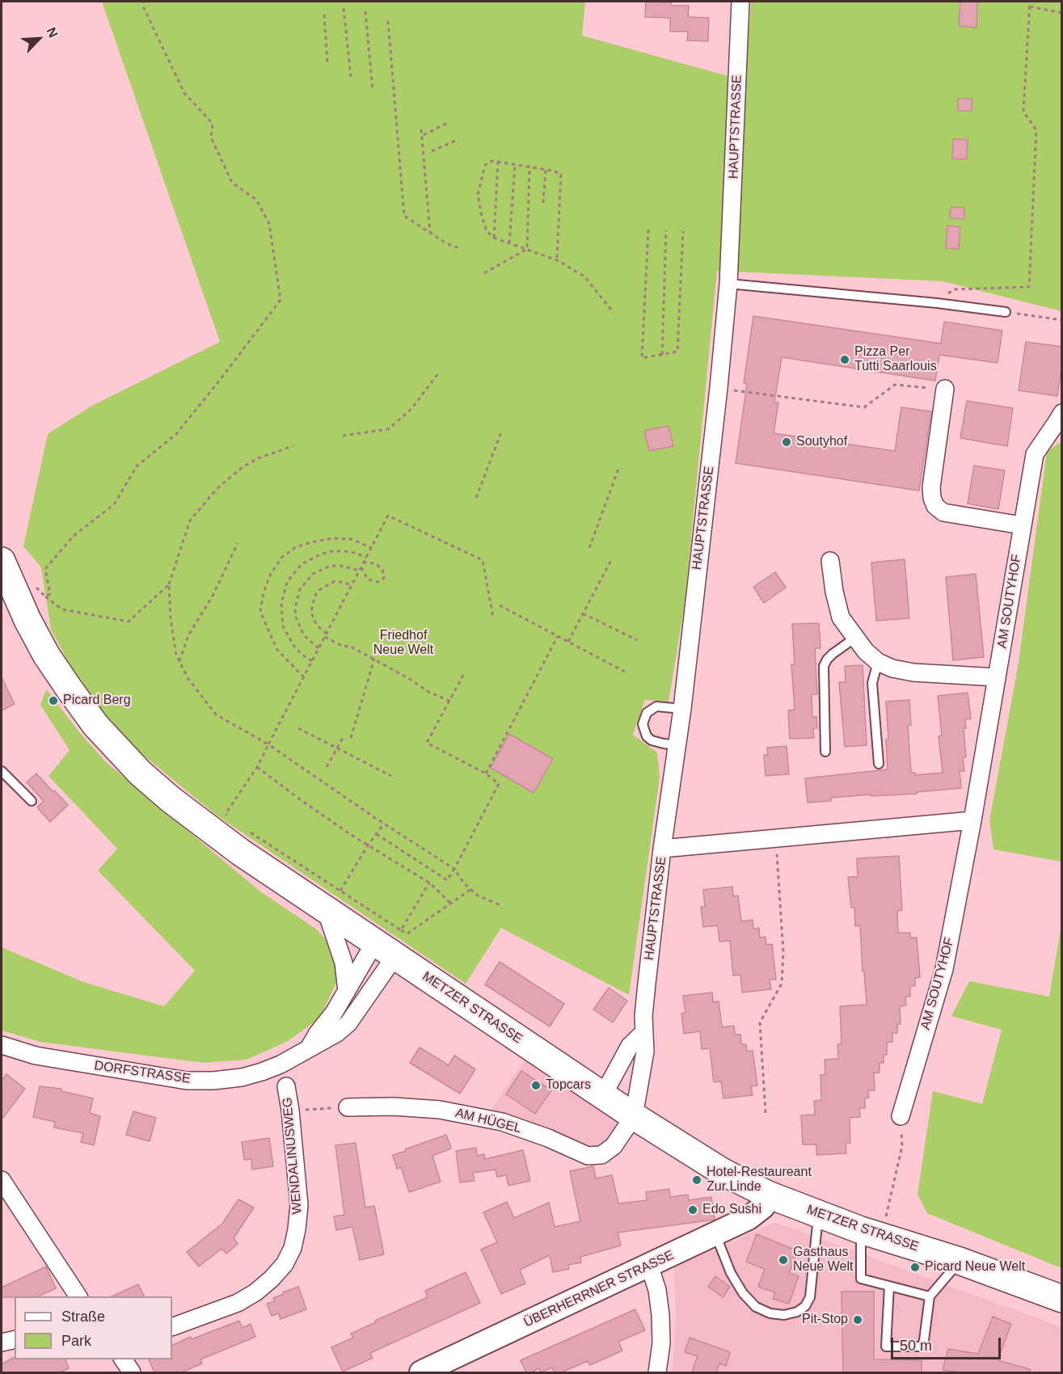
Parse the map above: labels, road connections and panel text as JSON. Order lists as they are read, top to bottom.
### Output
{
  "streets": {
    "main road": ["METZER STRASSE", "ÜBERHERRNER STRASSE"],
    "street": [
      "HAUPTSTRASSE",
      "AM SOUTYHOF",
      "DORFSTRASSE",
      "AM HÜGEL",
      "WENDALINUSWEG"
    ]
  },
  "crossings": [
    ["HAUPTSTRASSE", "METZER STRASSE"],
    ["HAUPTSTRASSE", "AM HÜGEL"],
    ["METZER STRASSE", "DORFSTRASSE"],
    ["METZER STRASSE", "AM HÜGEL"],
    ["METZER STRASSE", "ÜBERHERRNER STRASSE"]
  ],
  "parks": ["Friedhof Neue Welt"],
  "places": [
    "Pizza Per Tutti Saarlouis",
    "Soutyhof",
    "Picard Berg",
    "Topcars",
    "Hotel-Restaureant Zur Linde",
    "Edo Sushi",
    "Gasthaus Neue Welt",
    "Picard Neue Welt",
    "Pit-Stop"
  ],
  "legend": ["Straße", "Park"],
  "scale_bar": "50 m",
  "north": "top right"
}
